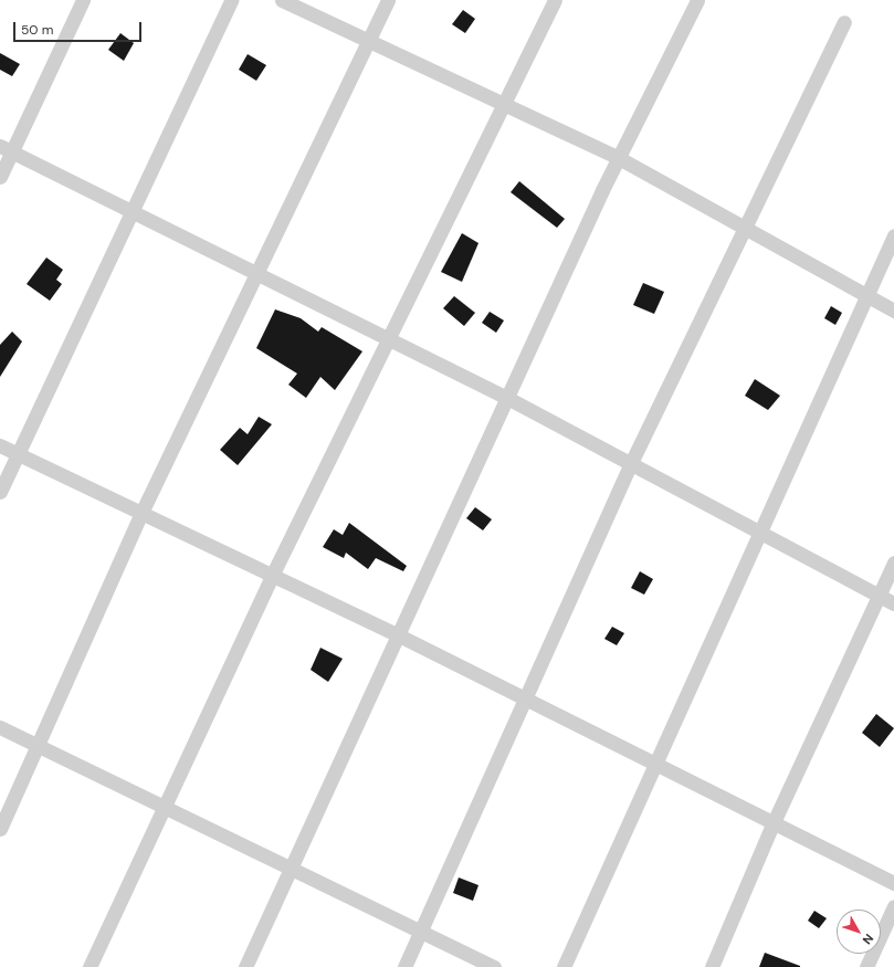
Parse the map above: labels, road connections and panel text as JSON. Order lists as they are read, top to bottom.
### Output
{
  "scale_bar": "50 m",
  "north": "bottom right"
}
